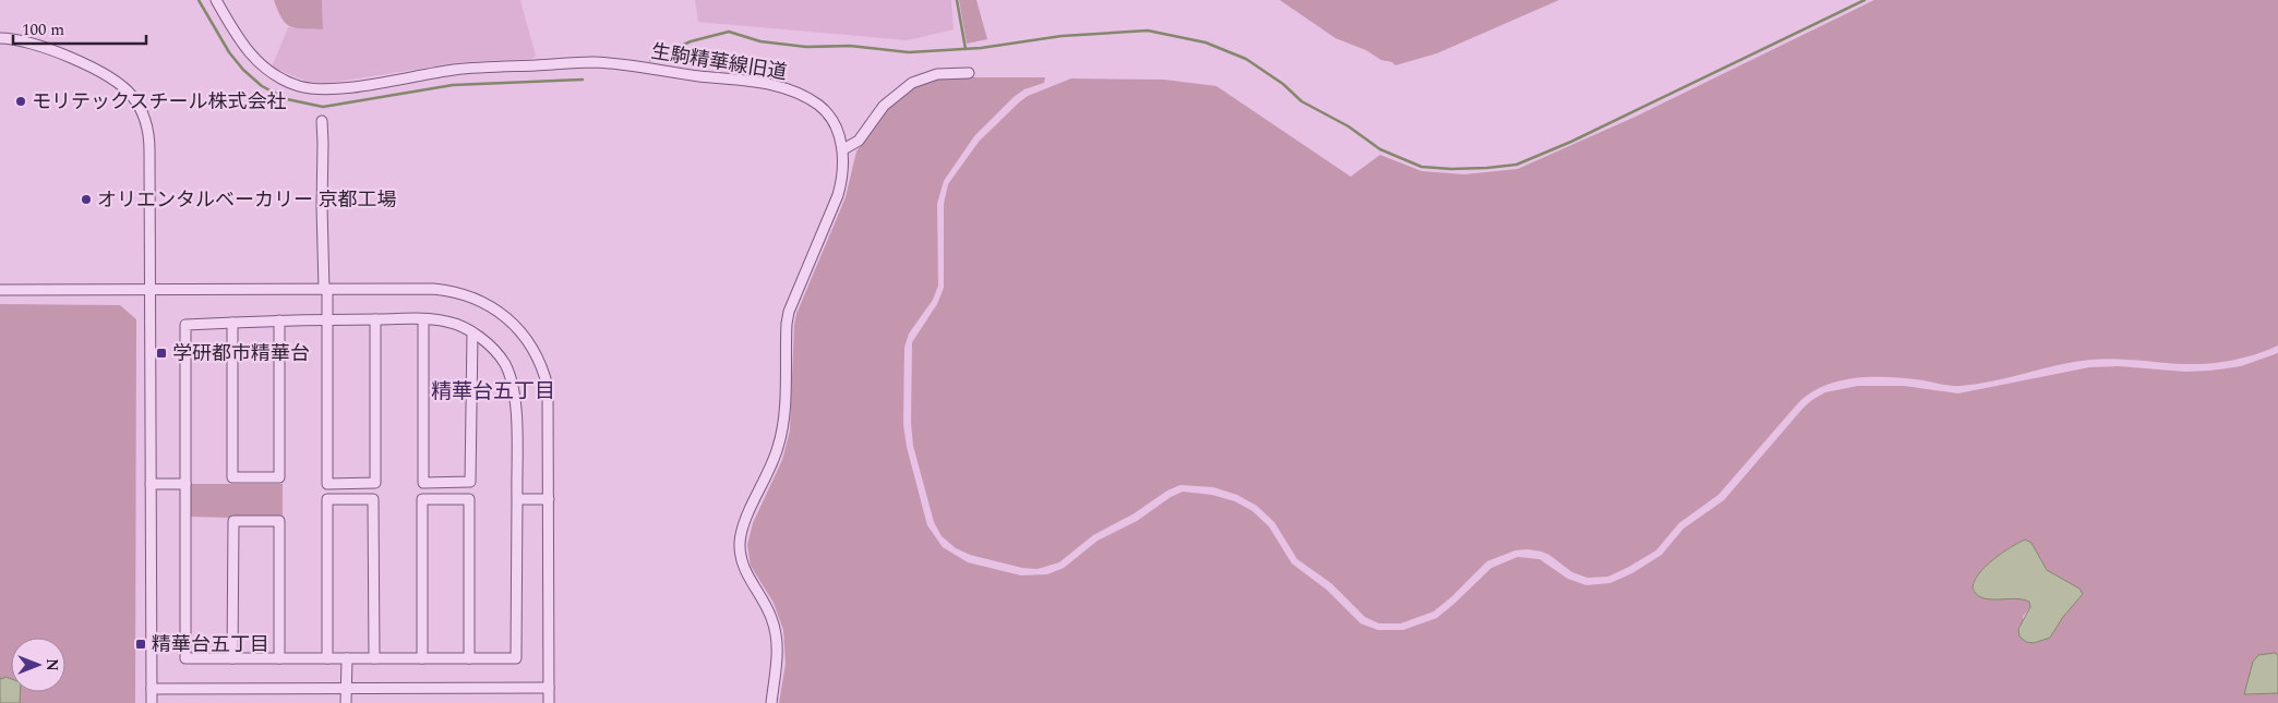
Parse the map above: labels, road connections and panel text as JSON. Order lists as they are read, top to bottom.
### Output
{
  "streets": {
    "street": ["生駒精華線旧道"]
  },
  "districts": ["精華台五丁目"],
  "places": {
    "other": ["モリテックスチール株式会社", "オリエンタルベーカリー 京都工場"],
    "transit": ["学研都市精華台", "精華台五丁目"]
  },
  "scale_bar": "100 m",
  "north": "right"
}
